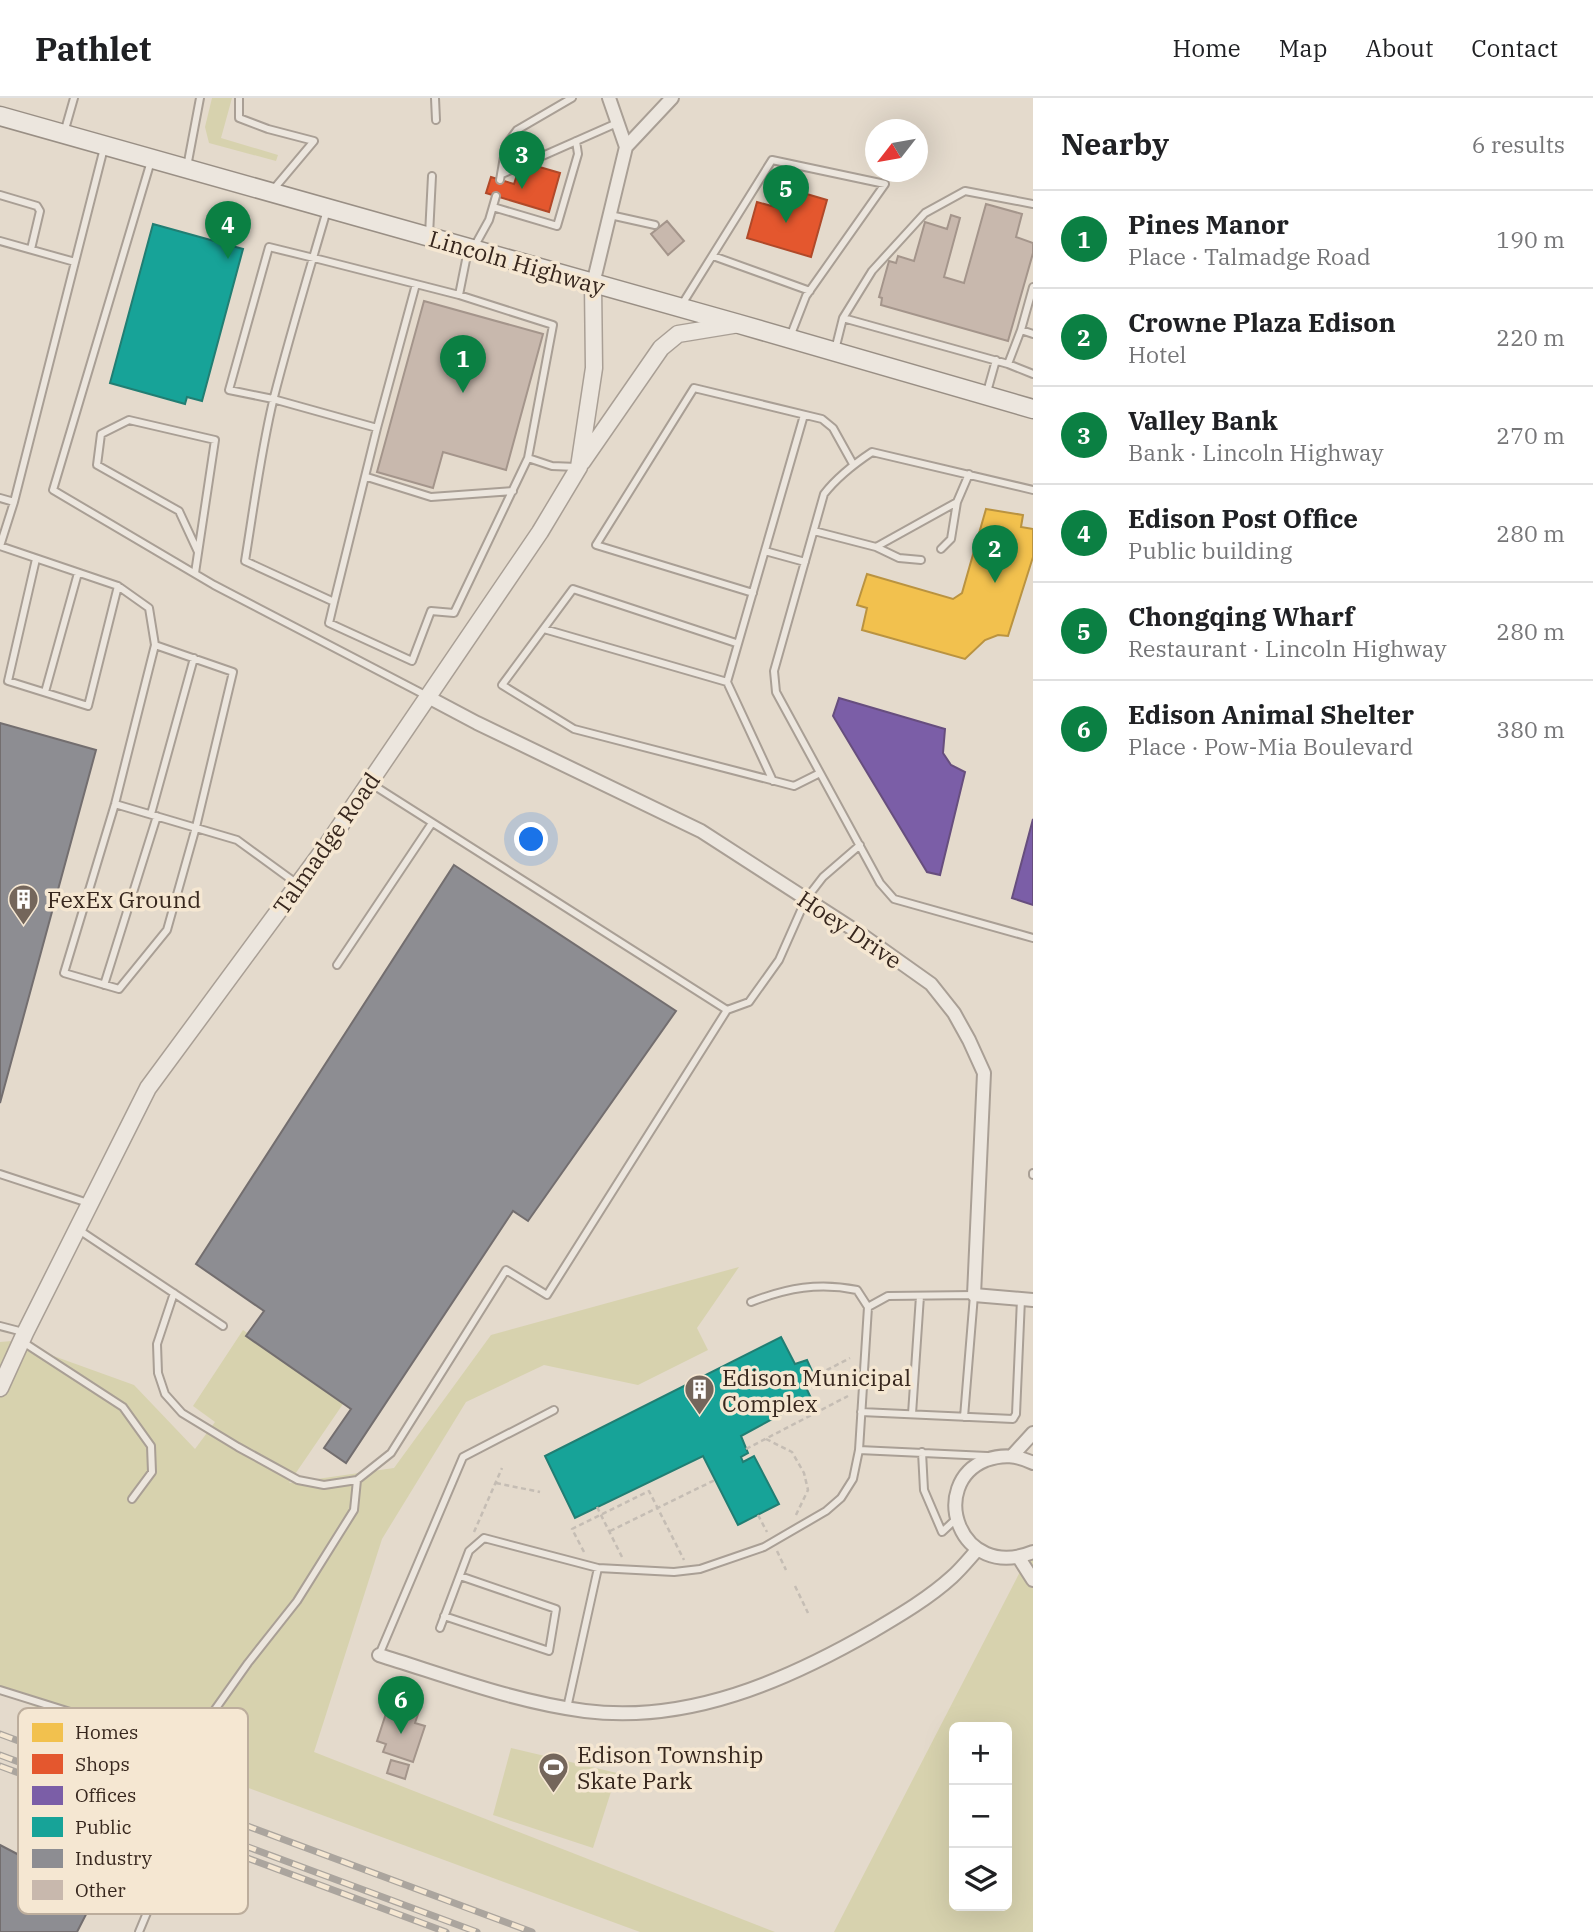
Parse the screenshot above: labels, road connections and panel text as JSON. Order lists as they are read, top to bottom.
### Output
{
  "streets": {
    "main road": ["Lincoln Highway"],
    "street": ["Talmadge Road", "Hoey Drive"]
  },
  "crossings": [
    ["Lincoln Highway", "Talmadge Road"],
    ["Talmadge Road", "Hoey Drive"]
  ],
  "places": {
    "building": ["FexEx Ground", "Edison Municipal Complex"],
    "sports": ["Edison Township Skate Park"]
  },
  "legend": [
    "Homes",
    "Shops",
    "Offices",
    "Public",
    "Industry",
    "Other"
  ],
  "north": "bottom left",
  "page": {
    "header": "Pathlet",
    "nav": [
      "Home",
      "Map",
      "About",
      "Contact"
    ],
    "heading": ["Nearby", "6 results"],
    "pins": [
      "3",
      "5",
      "4",
      "1",
      "2",
      "6"
    ],
    "list": [
      {
        "mark": "1",
        "name": "Pines Manor",
        "note": "Place · Talmadge Road",
        "value": "190 m"
      },
      {
        "mark": "2",
        "name": "Crowne Plaza Edison",
        "note": "Hotel",
        "value": "220 m"
      },
      {
        "mark": "3",
        "name": "Valley Bank",
        "note": "Bank · Lincoln Highway",
        "value": "270 m"
      },
      {
        "mark": "4",
        "name": "Edison Post Office",
        "note": "Public building",
        "value": "280 m"
      },
      {
        "mark": "5",
        "name": "Chongqing Wharf",
        "note": "Restaurant · Lincoln Highway",
        "value": "280 m"
      },
      {
        "mark": "6",
        "name": "Edison Animal Shelter",
        "note": "Place · Pow-Mia Boulevard",
        "value": "380 m"
      }
    ],
    "map_buttons": ["+", "−"]
  }
}
